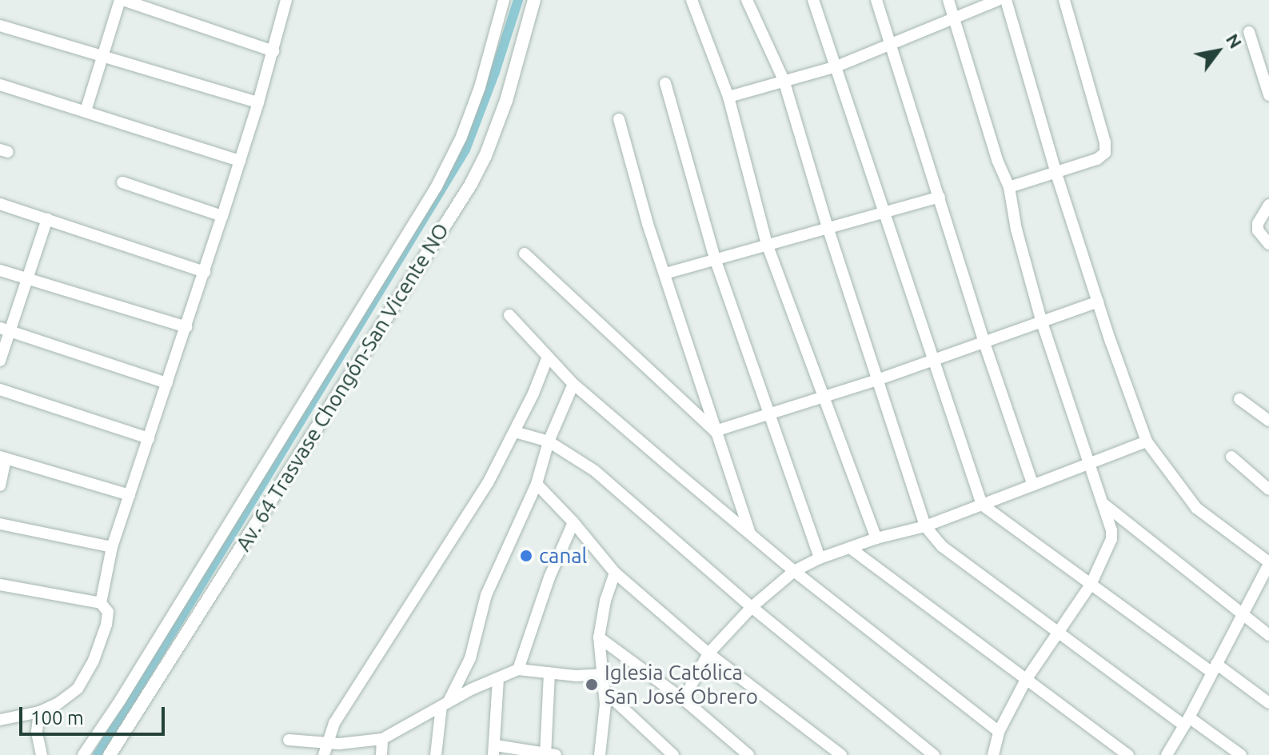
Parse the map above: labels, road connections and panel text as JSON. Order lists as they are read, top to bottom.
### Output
{
  "streets": {
    "street": ["Av. 64 Trasvase Chongón-San Vicente NO"]
  },
  "places": ["canal", "Iglesia Católica San José Obrero"],
  "scale_bar": "100 m",
  "north": "top right"
}
